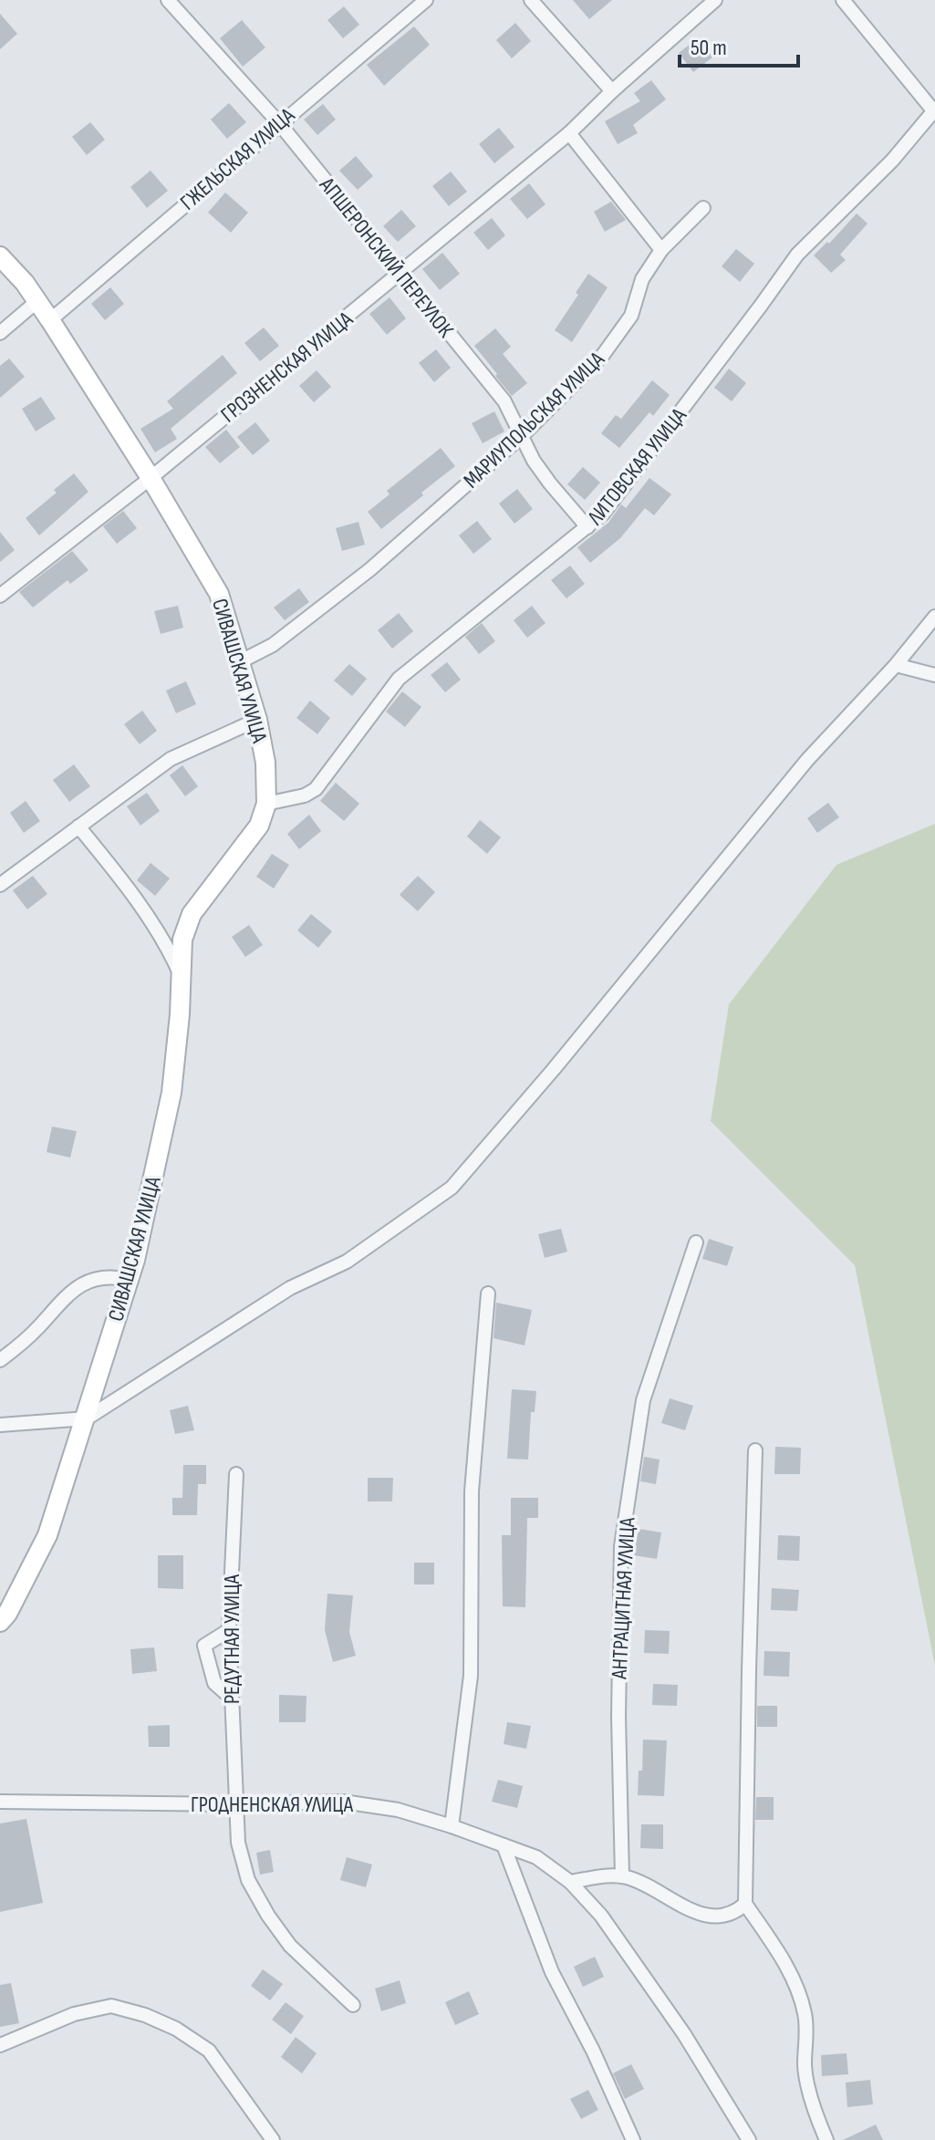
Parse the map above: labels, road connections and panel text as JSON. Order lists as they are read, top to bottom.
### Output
{
  "streets": {
    "street": [
      "ГЖЕЛЬСКАЯ УЛИЦА",
      "АПШЕРОНСКИЙ ПЕРЕУЛОК",
      "ГРОЗНЕНСКАЯ УЛИЦА",
      "МАРИУПОЛЬСКАЯ УЛИЦА",
      "ЛИТОВСКАЯ УЛИЦА",
      "СИВАШСКАЯ УЛИЦА",
      "АНТРАЦИТНАЯ УЛИЦА",
      "РЕДУТНАЯ УЛИЦА",
      "ГРОДНЕНСКАЯ УЛИЦА"
    ]
  },
  "crossings": [
    ["ГЖЕЛЬСКАЯ УЛИЦА", "АПШЕРОНСКИЙ ПЕРЕУЛОК"],
    ["ГЖЕЛЬСКАЯ УЛИЦА", "СИВАШСКАЯ УЛИЦА"],
    ["АПШЕРОНСКИЙ ПЕРЕУЛОК", "ГРОЗНЕНСКАЯ УЛИЦА"],
    ["АПШЕРОНСКИЙ ПЕРЕУЛОК", "МАРИУПОЛЬСКАЯ УЛИЦА"],
    ["АПШЕРОНСКИЙ ПЕРЕУЛОК", "ЛИТОВСКАЯ УЛИЦА"],
    ["ГРОЗНЕНСКАЯ УЛИЦА", "СИВАШСКАЯ УЛИЦА"],
    ["МАРИУПОЛЬСКАЯ УЛИЦА", "СИВАШСКАЯ УЛИЦА"],
    ["ЛИТОВСКАЯ УЛИЦА", "СИВАШСКАЯ УЛИЦА"],
    ["РЕДУТНАЯ УЛИЦА", "ГРОДНЕНСКАЯ УЛИЦА"]
  ],
  "scale_bar": "50 m"
}
